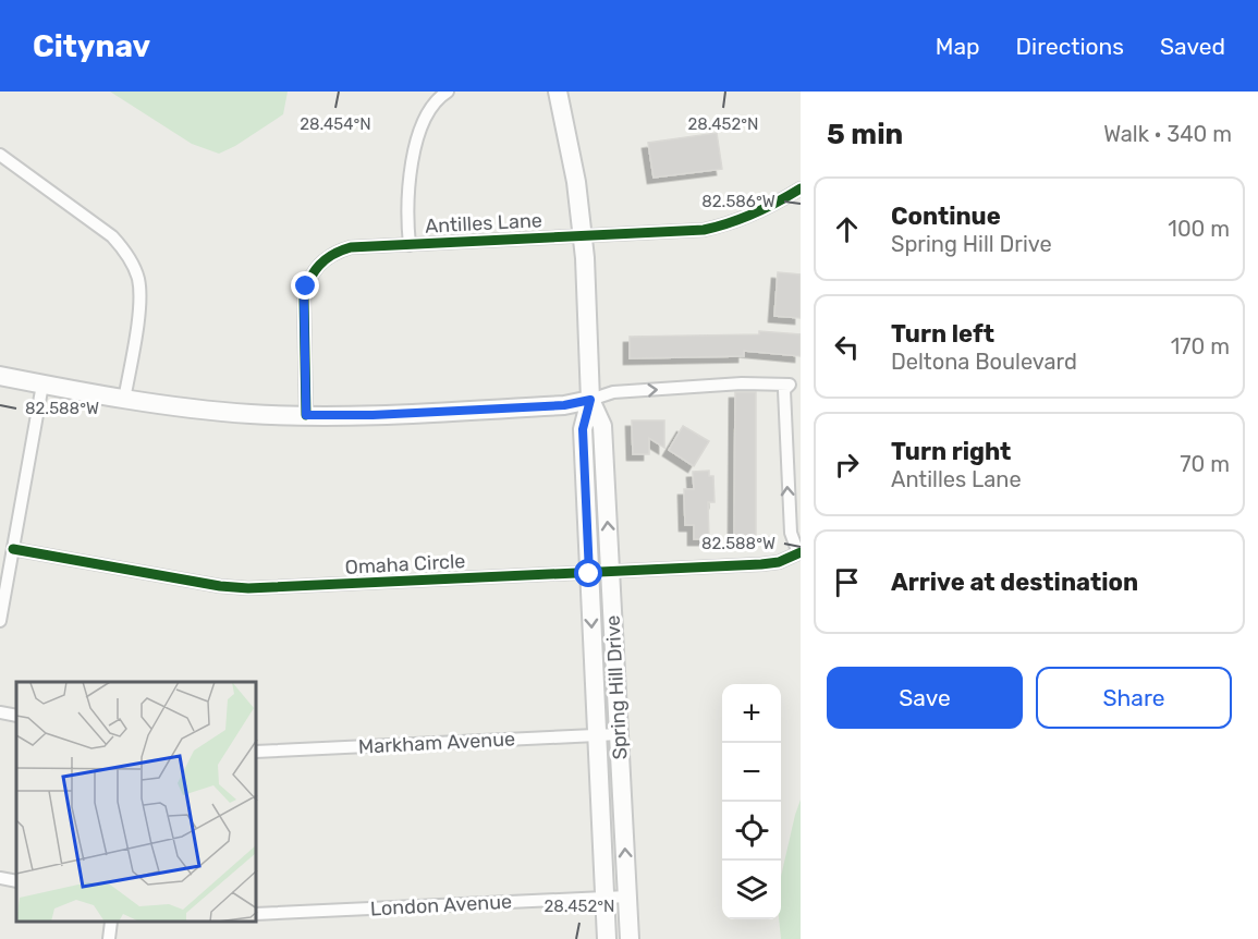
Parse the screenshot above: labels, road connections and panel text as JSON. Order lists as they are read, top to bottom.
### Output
{
  "streets": {
    "main road": ["Spring Hill Drive"],
    "street": [
      "Antilles Lane",
      "Omaha Circle",
      "Markham Avenue",
      "London Avenue"
    ]
  },
  "crossings": [
    ["Antilles Lane", "Spring Hill Drive"],
    ["Omaha Circle", "Spring Hill Drive"],
    ["Spring Hill Drive", "Markham Avenue"],
    ["Spring Hill Drive", "London Avenue"]
  ],
  "page": {
    "header": "Citynav",
    "nav": ["Map", "Directions", "Saved"],
    "heading": ["5 min", "Walk · 340 m"],
    "list": [
      ["Continue", "Spring Hill Drive", "100 m"],
      ["Turn left", "Deltona Boulevard", "170 m"],
      ["Turn right", "Antilles Lane", "70 m"],
      "Arrive at destination"
    ],
    "buttons": ["Save", "Share"],
    "map_buttons": ["+", "−"]
  },
  "coordinates": [
    "28.454°N",
    "28.452°N",
    "82.586°W",
    "82.588°W"
  ]
}
